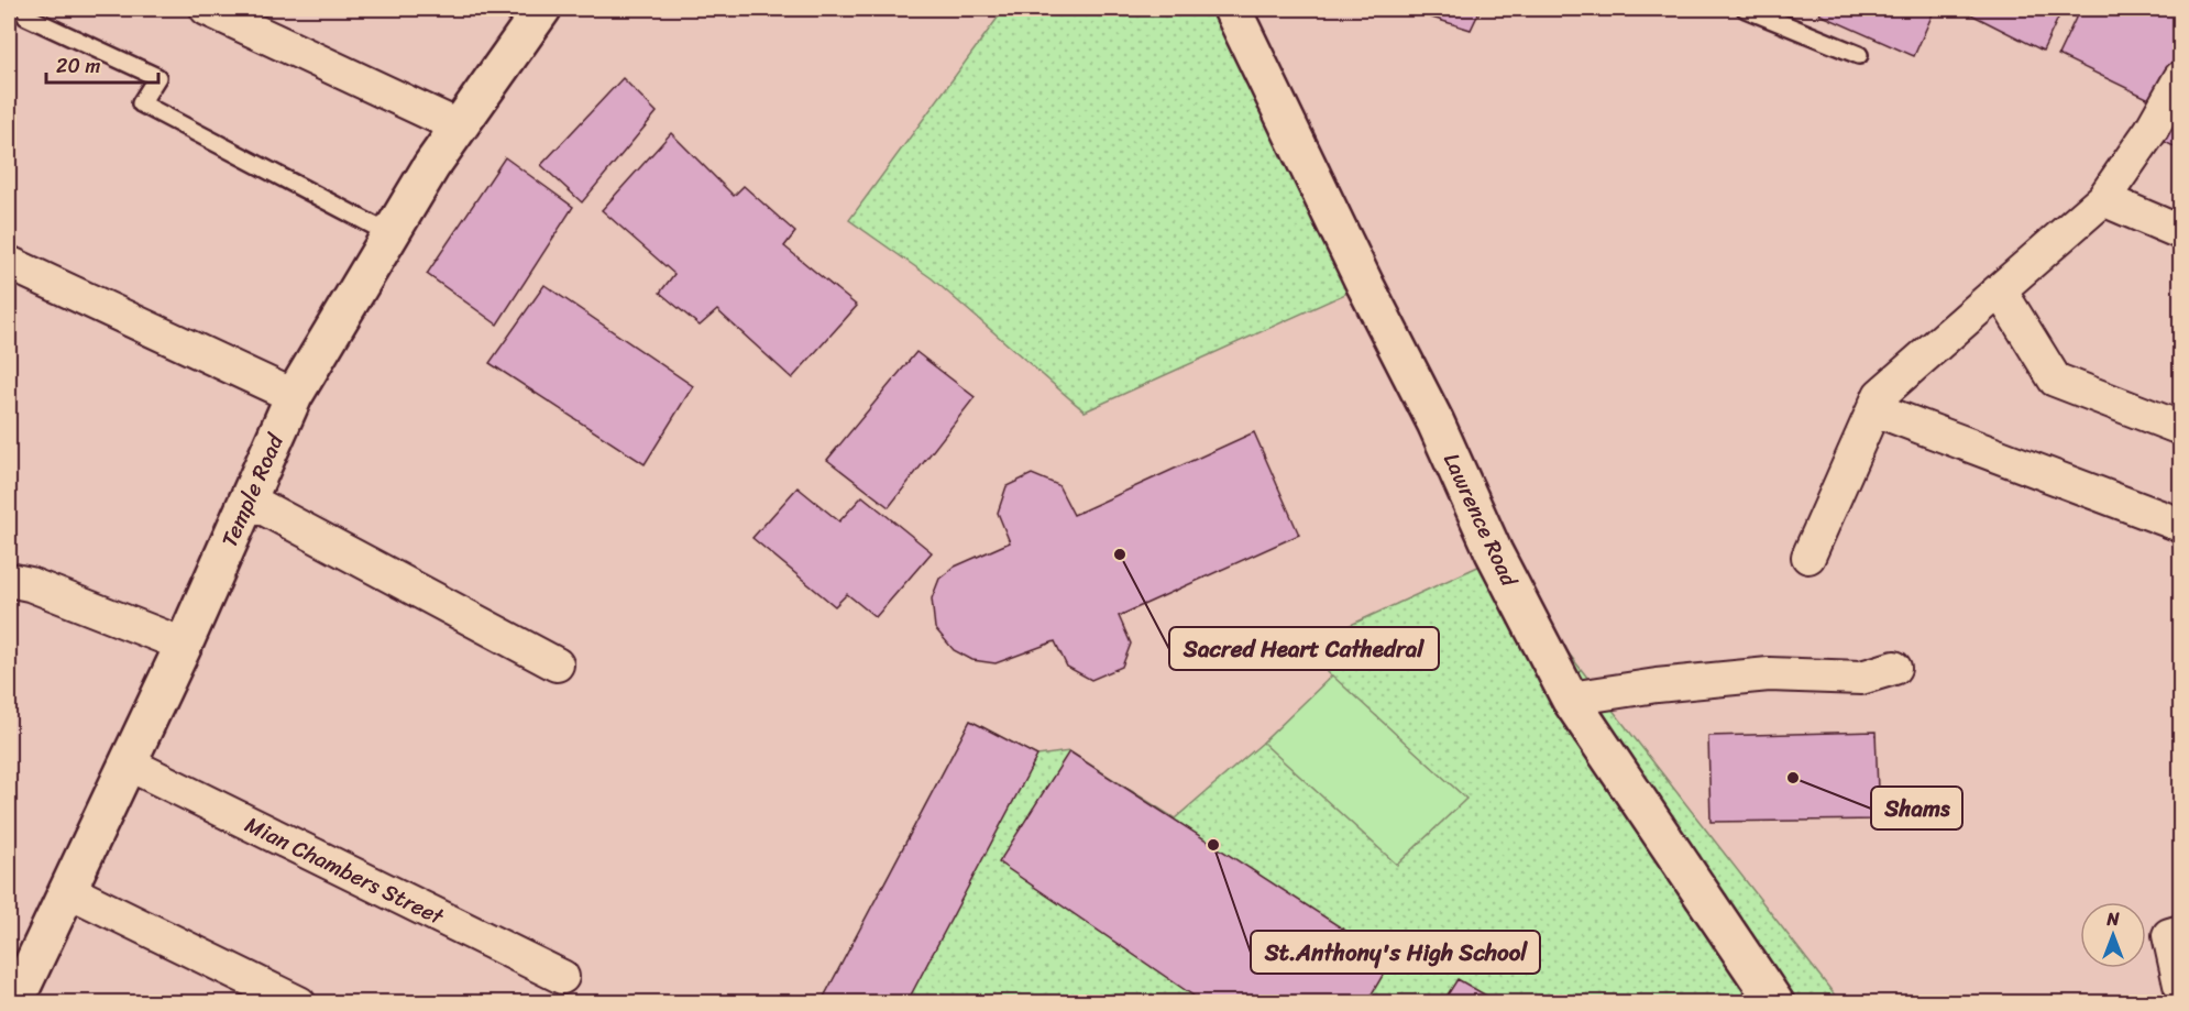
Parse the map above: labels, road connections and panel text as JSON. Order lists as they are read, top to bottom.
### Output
{
  "streets": {
    "street": ["Temple Road", "Lawrence Road", "Mian Chambers Street"]
  },
  "crossings": [
    ["Temple Road", "Mian Chambers Street"]
  ],
  "places": ["Sacred Heart Cathedral", "Shams", "St.Anthony's High School"],
  "scale_bar": "20 m",
  "north": "top"
}
